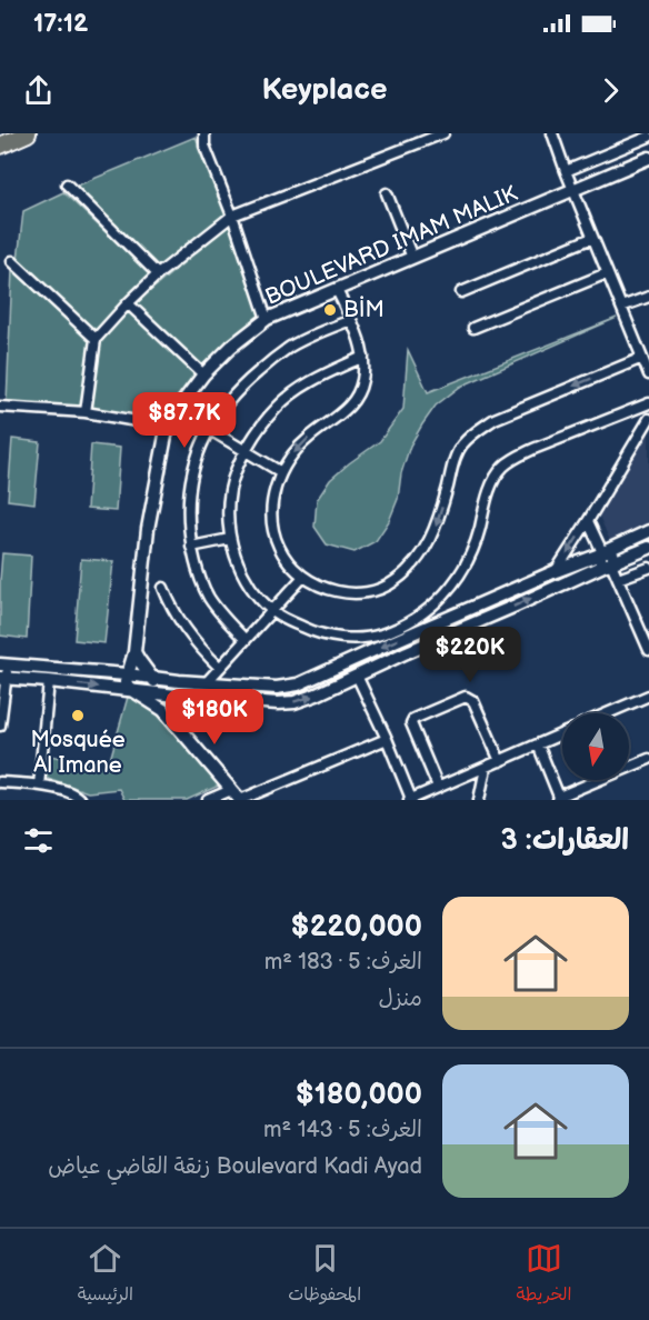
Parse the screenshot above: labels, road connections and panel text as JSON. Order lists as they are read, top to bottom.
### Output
{
  "streets": {
    "street": ["BOULEVARD IMAM MALIK"]
  },
  "places": ["BİM", "Mosquée Al Imane"],
  "north": "bottom",
  "page": {
    "status": "17:12",
    "header": "Keyplace",
    "price": ["$87.7K", "$220K", "$180K"],
    "heading": "العقارات: 3",
    "list": [
      {
        "name": "$220,000",
        "note": "الغرف: 5 · 183 m² · منزل"
      },
      {
        "name": "$180,000",
        "note": "الغرف: 5 · 143 m² · Boulevard Kadi Ayad زنقة القاضي عياض"
      }
    ],
    "tabs": ["الخريطة", "المحفوظات", "الرئيسية"]
  }
}
